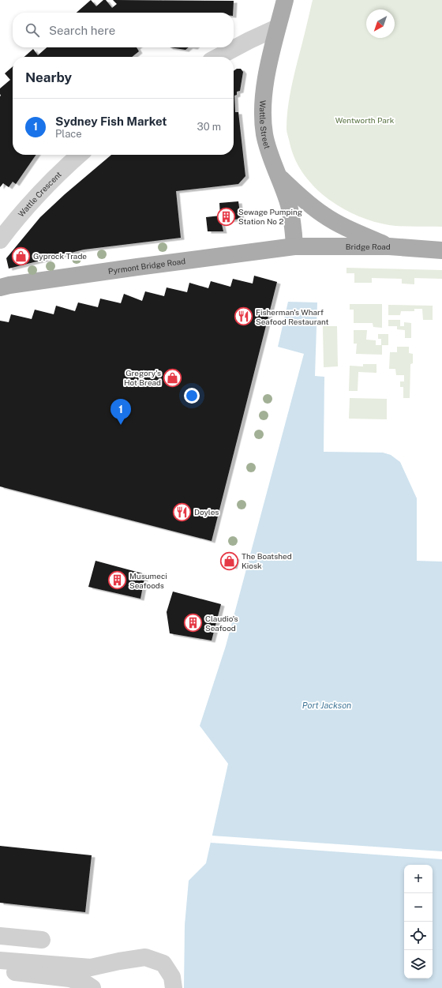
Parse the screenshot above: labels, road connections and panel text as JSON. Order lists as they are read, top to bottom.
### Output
{
  "streets": {
    "main road": ["Wattle Street", "Bridge Road", "Pyrmont Bridge Road"],
    "street": ["Wattle Crescent"]
  },
  "crossings": [
    ["Wattle Street", "Bridge Road"],
    ["Wattle Street", "Pyrmont Bridge Road"],
    ["Bridge Road", "Pyrmont Bridge Road"]
  ],
  "water": ["Port Jackson"],
  "parks": ["Wentworth Park"],
  "places": {
    "building": ["Sewage Pumping Station No 2", "Musumeci Seafoods", "Claudio's Seafood"],
    "shop": ["Gyprock Trade", "Gregory's Hot Bread", "The Boatshed Kiosk"],
    "restaurant": ["Fisherman's Wharf Seafood Restaurant", "Doyles"]
  },
  "north": "bottom left",
  "page": {
    "search": "Search here",
    "heading": "Nearby",
    "list": [
      {
        "mark": "1",
        "name": "Sydney Fish Market",
        "note": "Place",
        "value": "30 m"
      }
    ],
    "pins": "1",
    "map_buttons": ["+", "−"]
  }
}
